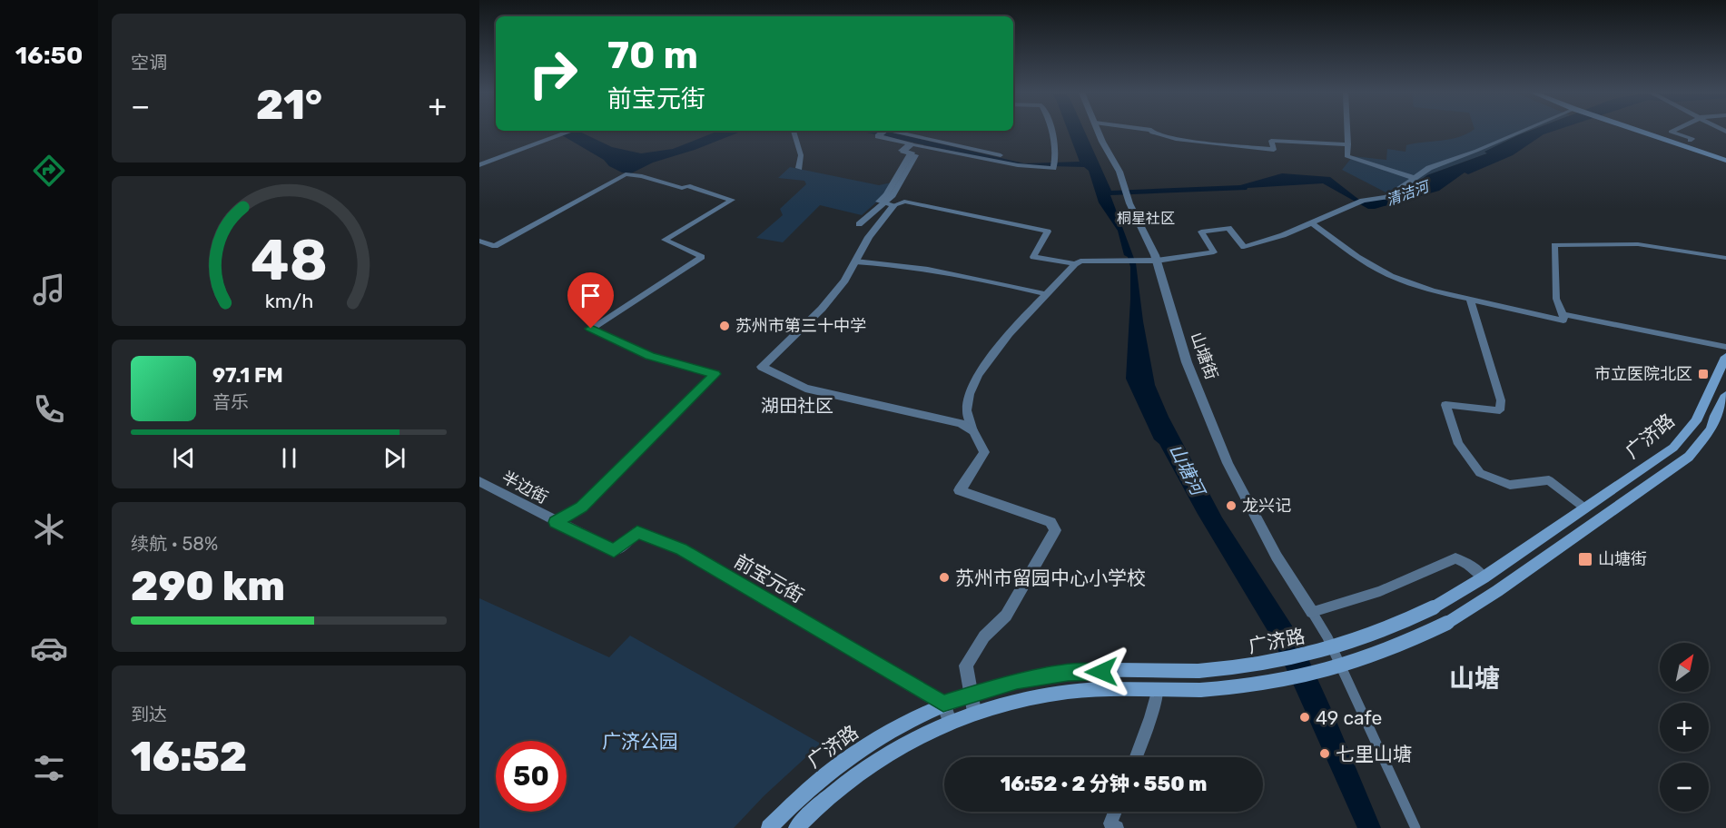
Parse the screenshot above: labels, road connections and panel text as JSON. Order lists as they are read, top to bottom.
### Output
{
  "streets": {
    "main road": ["广济路"],
    "street": ["山塘街", "半边街", "前宝元街"]
  },
  "crossings": [
    ["广济路", "前宝元街"],
    ["半边街", "前宝元街"]
  ],
  "districts": ["桐星社区", "湖田社区", "山塘"],
  "water": ["清洁河", "山塘河"],
  "parks": ["广济公园"],
  "places": {
    "other": [
      "苏州市第三十中学",
      "龙兴记",
      "苏州市留园中心小学校",
      "49 cafe",
      "七里山塘"
    ],
    "transit": ["市立医院北区", "山塘街"]
  },
  "north": "top right",
  "page": {
    "tabs": "16:50",
    "tile": [
      "空调",
      ["续航 · 58%", "290 km"],
      ["到达", "16:52"]
    ],
    "turn": ["70 m", "前宝元街"],
    "heat": ["−", "21°", "+"],
    "song": ["97.1 FM", "音乐"],
    "map_buttons": ["+", "−"],
    "limit": "50",
    "trip": "16:52 · 2 分钟 · 550 m",
    "gauge": ["48", "km/h"]
  }
}
